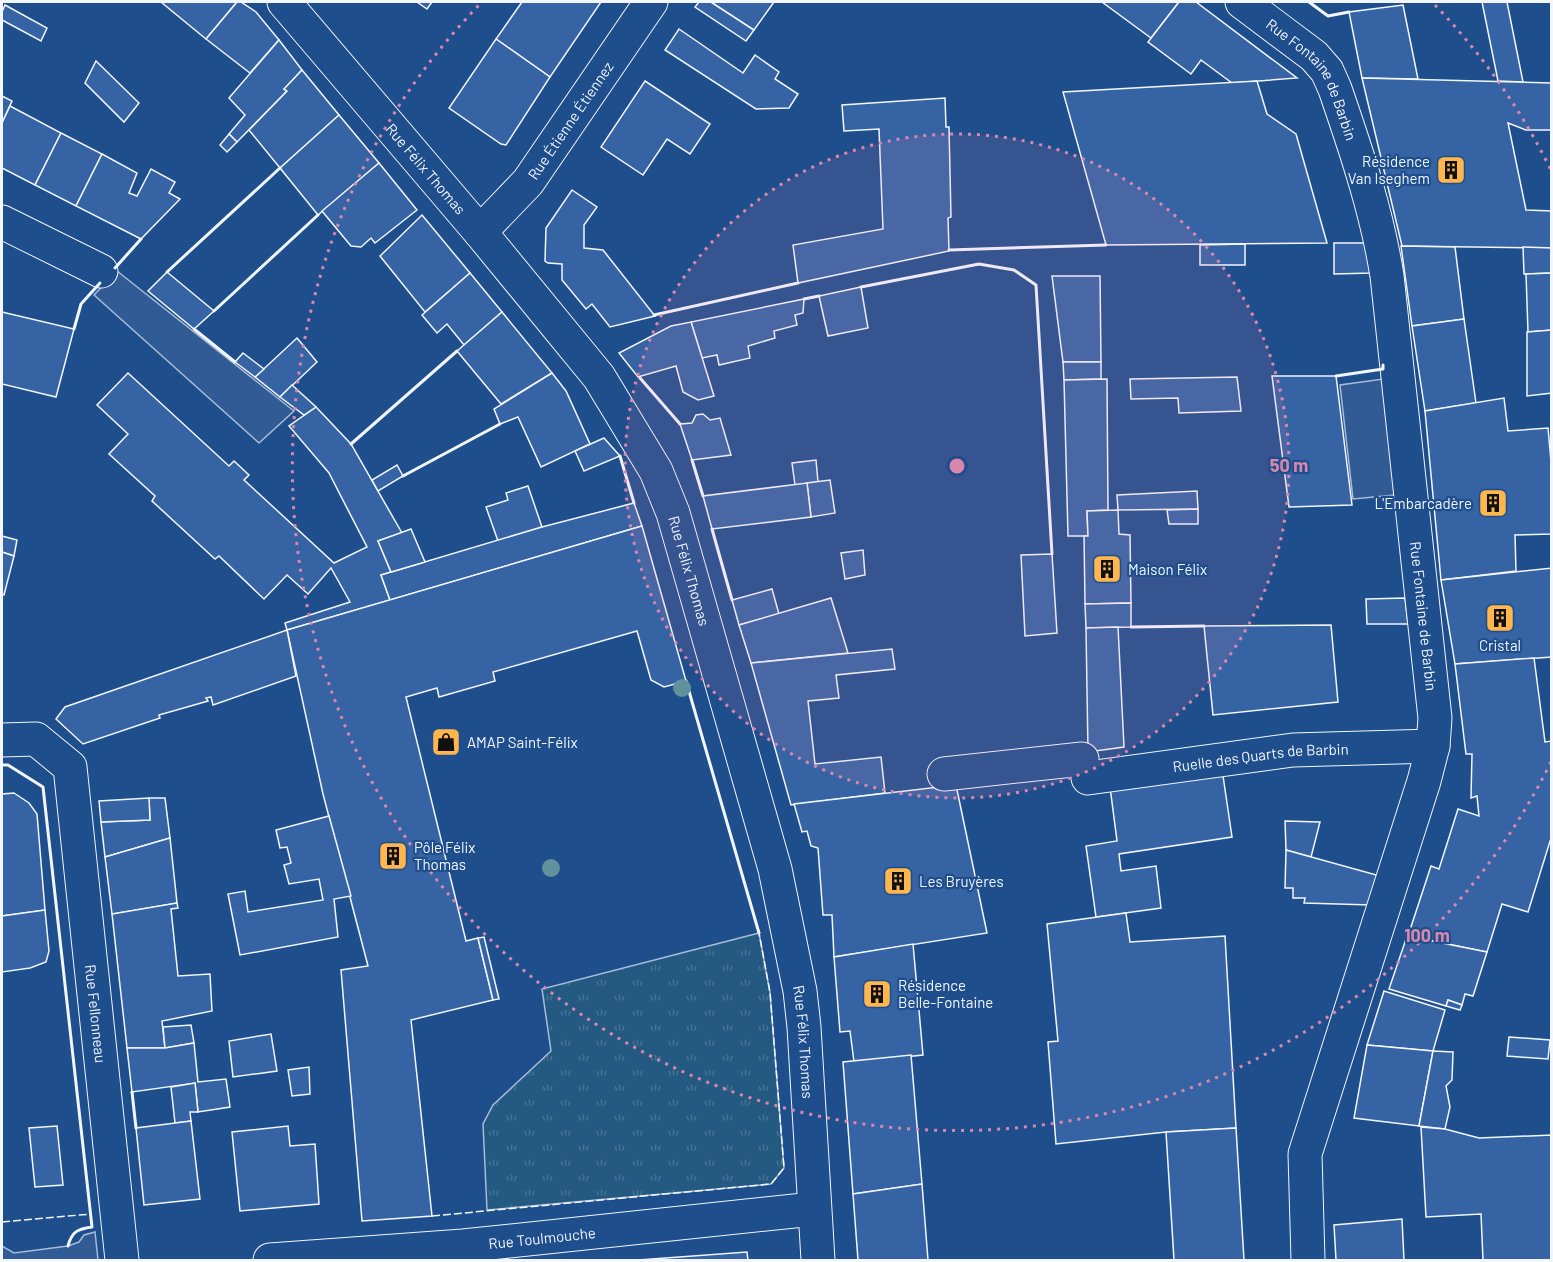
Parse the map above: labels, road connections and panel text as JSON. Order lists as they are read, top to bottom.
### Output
{
  "streets": {
    "street": [
      "Rue Fontaine de Barbin",
      "Rue Étienne Étiennez",
      "Rue Félix Thomas",
      "Ruelle des Quarts de Barbin",
      "Rue Fellonneau",
      "Rue Toulmouche"
    ]
  },
  "crossings": [
    ["Rue Fontaine de Barbin", "Ruelle des Quarts de Barbin"],
    ["Rue Étienne Étiennez", "Rue Félix Thomas"],
    ["Rue Félix Thomas", "Rue Toulmouche"]
  ],
  "places": {
    "building": [
      "Résidence Van Iseghem",
      "L'Embarcadère",
      "Maison Félix",
      "Cristal",
      "Pôle Félix Thomas",
      "Les Bruyères",
      "Résidence Belle-Fontaine"
    ],
    "shop": ["AMAP Saint-Félix"]
  },
  "rings": ["50 m", "100 m"]
}
